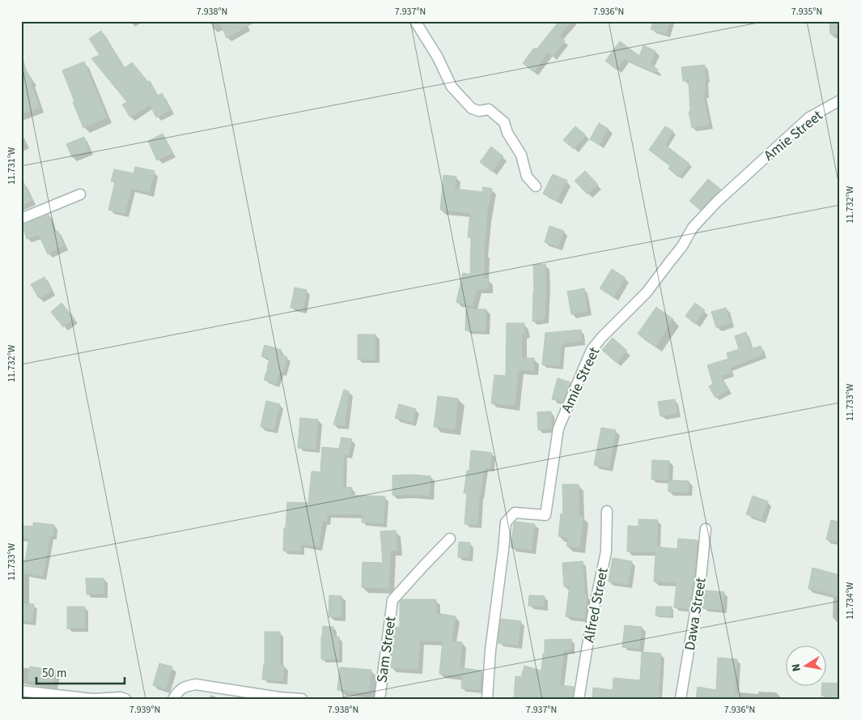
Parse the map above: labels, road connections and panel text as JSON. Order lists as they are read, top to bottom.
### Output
{
  "streets": {
    "street": [
      "Amie Street",
      "Alfred Street",
      "Dawa Street",
      "Sam Street"
    ]
  },
  "scale_bar": "50 m",
  "north": "left",
  "coordinates": [
    "7.938°N",
    "7.937°N",
    "7.936°N",
    "7.935°N",
    "11.731°W",
    "11.732°W",
    "11.733°W",
    "11.734°W",
    "7.939°N"
  ]
}
